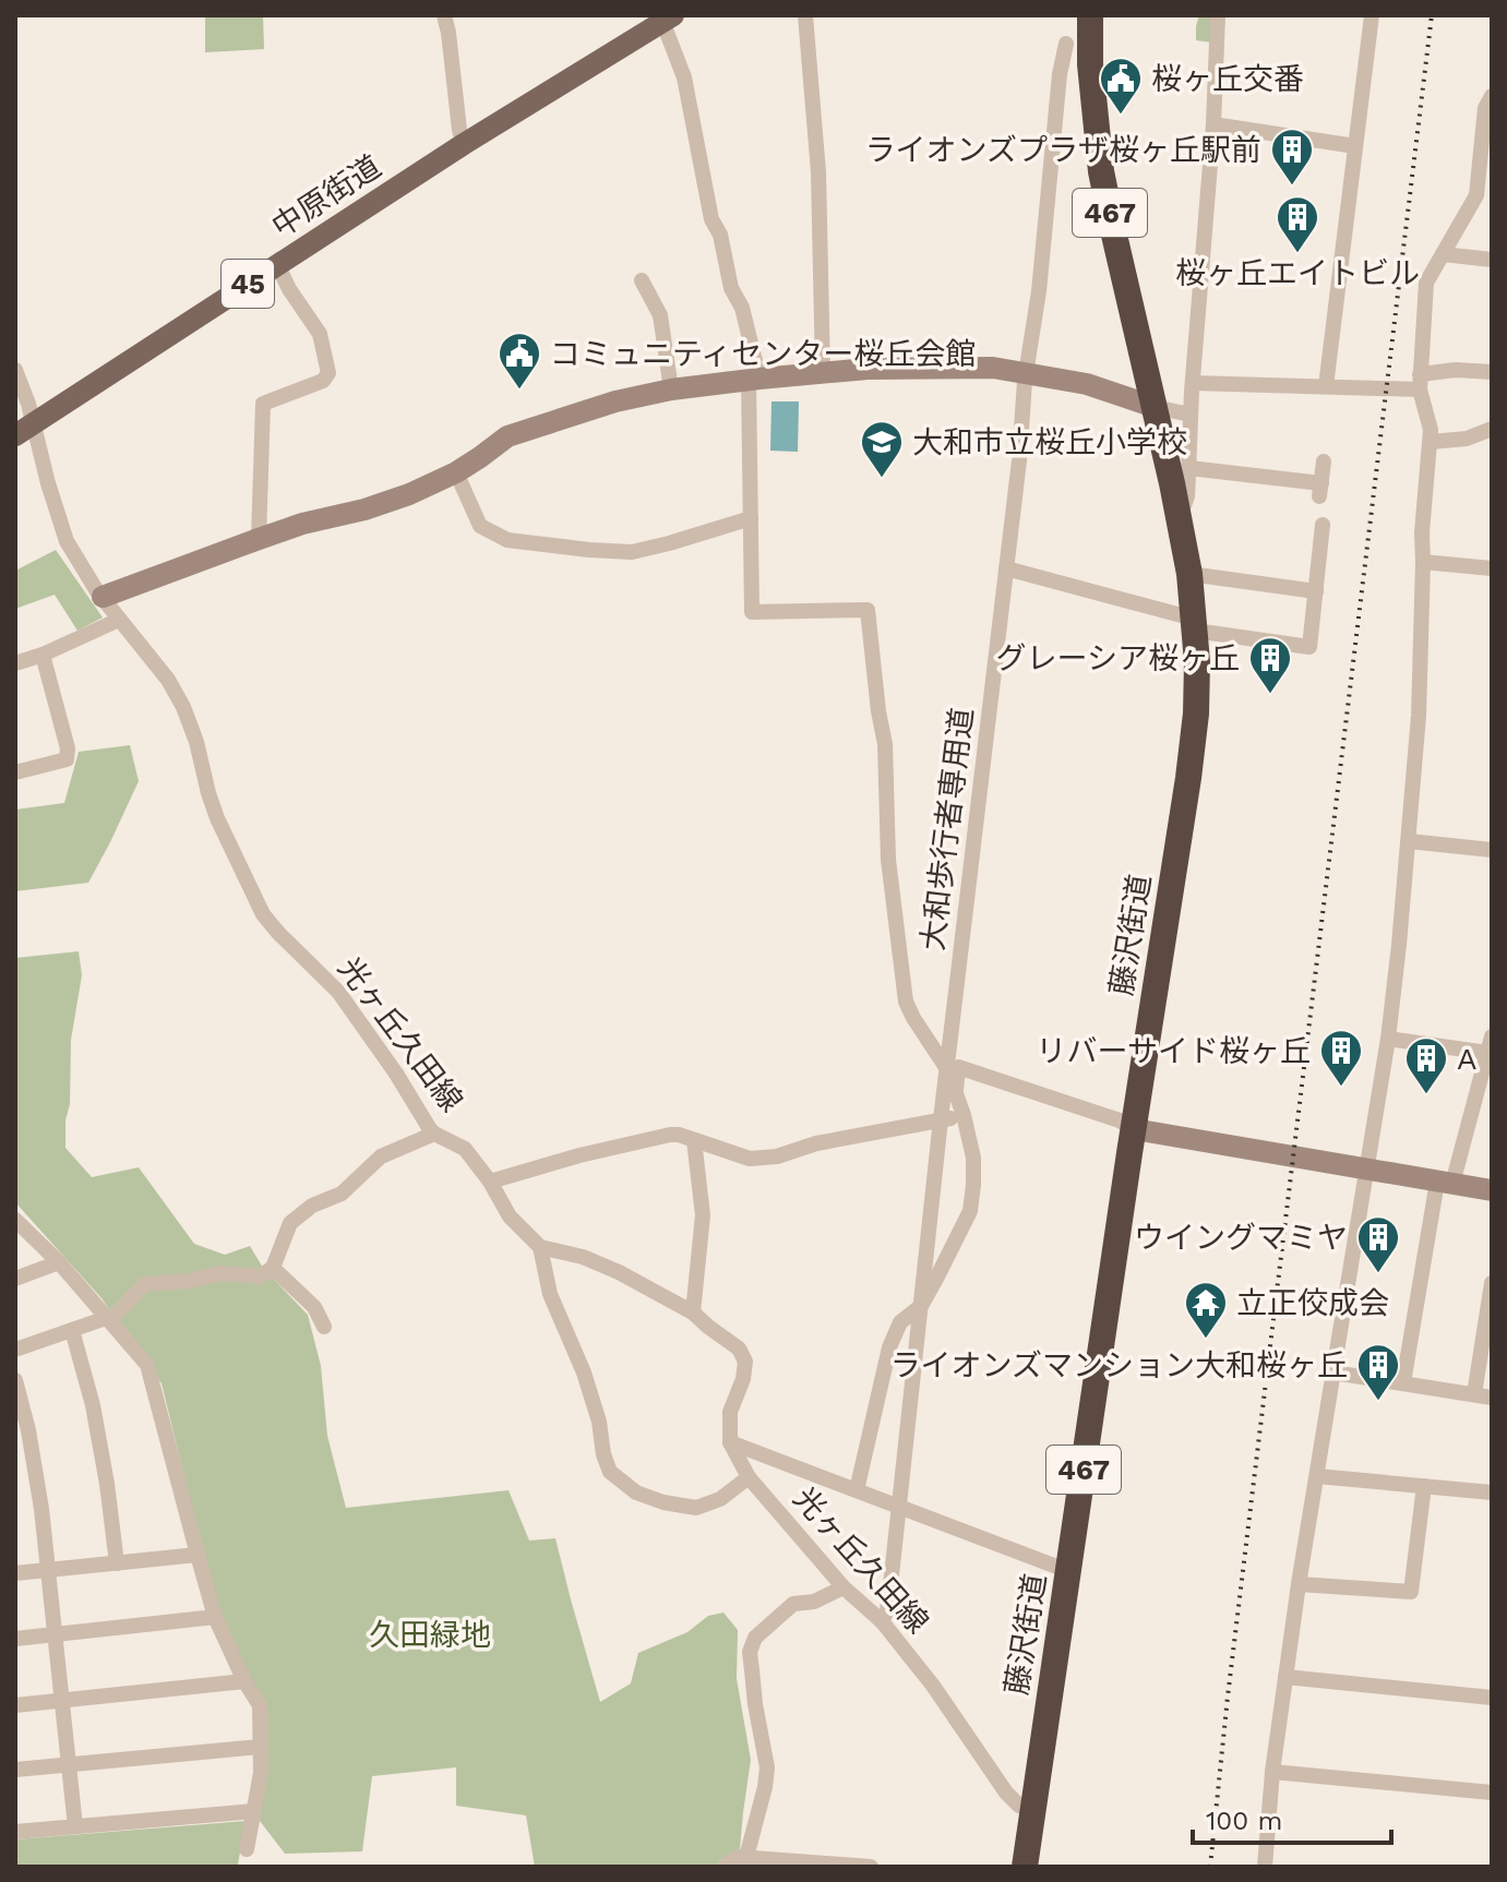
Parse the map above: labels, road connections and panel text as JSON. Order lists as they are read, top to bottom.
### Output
{
  "streets": {
    "highway": ["467", "藤沢街道"],
    "main road": ["中原街道", "45"],
    "street": ["大和歩行者専用道", "光ヶ丘久田線"]
  },
  "crossings": [
    ["中原街道", "光ヶ丘久田線"],
    ["大和歩行者専用道", "光ヶ丘久田線"],
    ["藤沢街道", "光ヶ丘久田線"]
  ],
  "parks": ["久田緑地"],
  "places": {
    "public building": ["桜ヶ丘交番", "コミュニティセンター桜丘会館"],
    "building": [
      "ライオンズプラザ桜ヶ丘駅前",
      "桜ヶ丘エイトビル",
      "グレーシア桜ヶ丘",
      "リバーサイド桜ヶ丘",
      "A",
      "ウイングマミヤ",
      "ライオンズマンション大和桜ヶ丘"
    ],
    "school or university": ["大和市立桜丘小学校"],
    "temple": ["立正佼成会"]
  },
  "scale_bar": "100 m"
}
